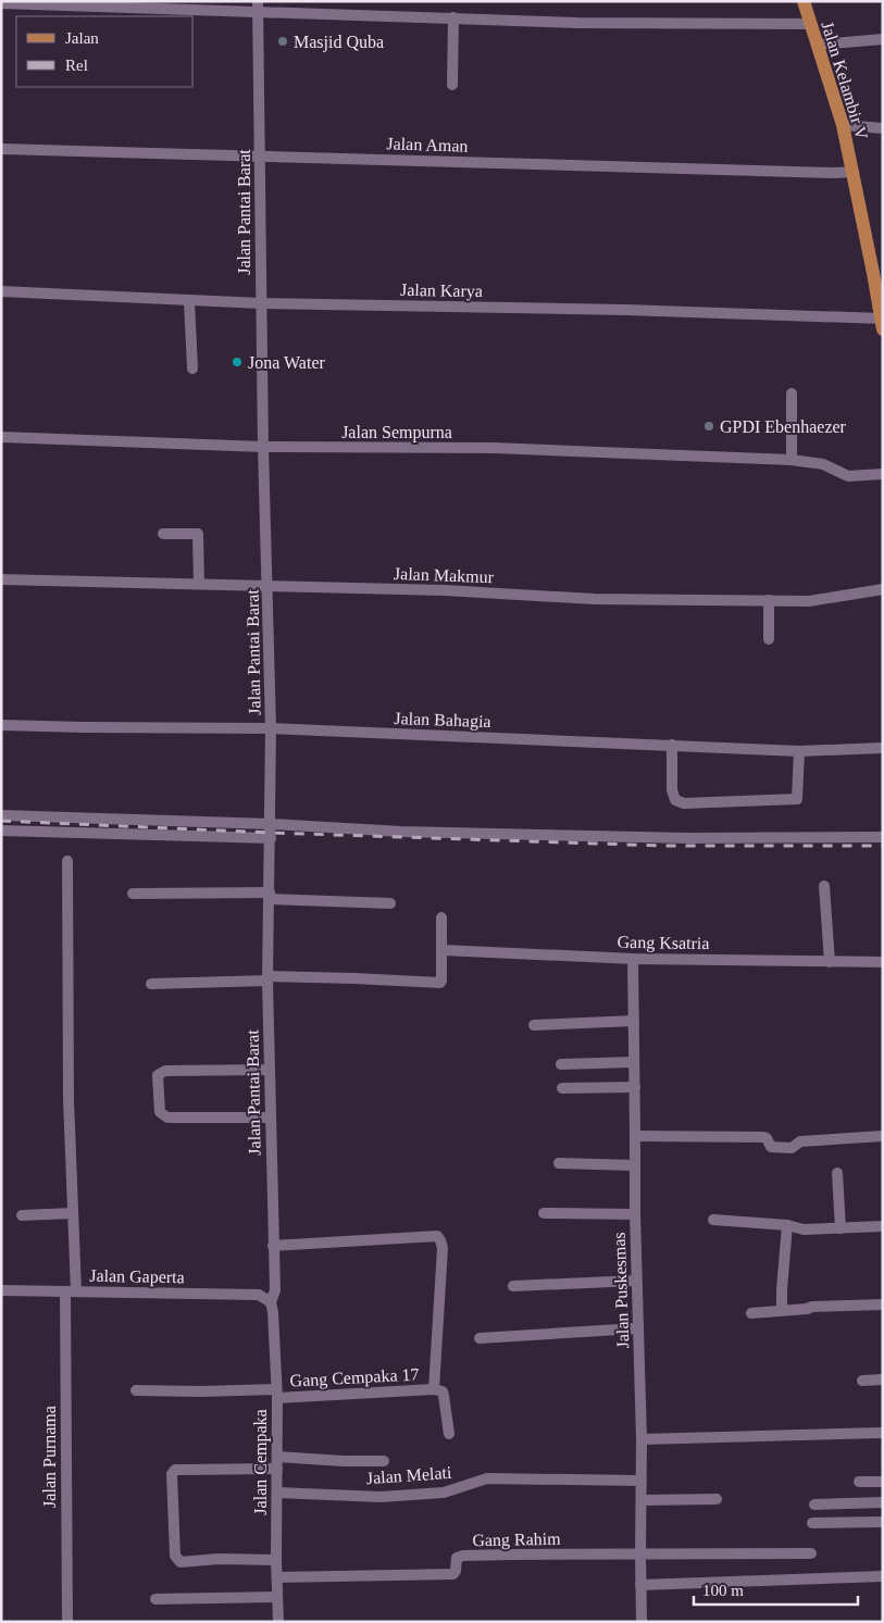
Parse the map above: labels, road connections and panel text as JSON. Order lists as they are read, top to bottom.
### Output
{
  "streets": {
    "main road": ["Jalan Kelambir V"],
    "street": [
      "Jalan Aman",
      "Jalan Pantai Barat",
      "Jalan Karya",
      "Jalan Sempurna",
      "Jalan Makmur",
      "Jalan Bahagia",
      "Gang Ksatria",
      "Jalan Gaperta",
      "Jalan Puskesmas",
      "Gang Cempaka 17",
      "Jalan Purnama",
      "Jalan Cempaka",
      "Jalan Melati",
      "Gang Rahim"
    ]
  },
  "crossings": [
    ["Jalan Kelambir V", "Jalan Aman"],
    ["Jalan Kelambir V", "Jalan Karya"],
    ["Jalan Aman", "Jalan Pantai Barat"],
    ["Jalan Pantai Barat", "Jalan Karya"],
    ["Jalan Pantai Barat", "Jalan Sempurna"],
    ["Jalan Pantai Barat", "Jalan Makmur"],
    ["Jalan Pantai Barat", "Jalan Bahagia"],
    ["Jalan Pantai Barat", "Jalan Gaperta"],
    ["Jalan Pantai Barat", "Jalan Cempaka"],
    ["Gang Ksatria", "Jalan Puskesmas"],
    ["Jalan Gaperta", "Jalan Purnama"],
    ["Jalan Gaperta", "Jalan Cempaka"],
    ["Jalan Puskesmas", "Jalan Melati"],
    ["Jalan Puskesmas", "Gang Rahim"],
    ["Gang Cempaka 17", "Jalan Cempaka"],
    ["Jalan Cempaka", "Jalan Melati"],
    ["Jalan Cempaka", "Gang Rahim"]
  ],
  "places": ["Masjid Quba", "Jona Water", "GPDI Ebenhaezer"],
  "legend": ["Jalan", "Rel"],
  "scale_bar": "100 m"
}
